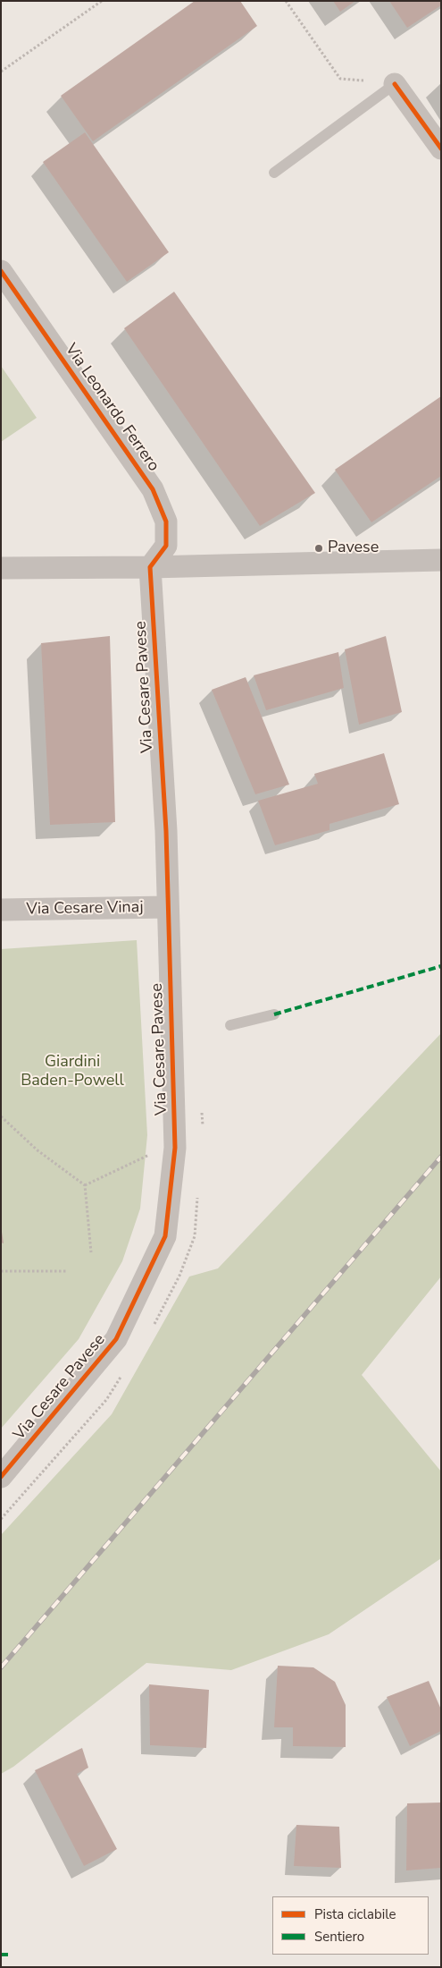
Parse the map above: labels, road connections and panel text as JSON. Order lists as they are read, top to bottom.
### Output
{
  "streets": {
    "street": ["Via Leonardo Ferrero", "Via Cesare Pavese", "Via Cesare Vinaj"]
  },
  "crossings": [
    ["Via Leonardo Ferrero", "Via Cesare Pavese"],
    ["Via Cesare Pavese", "Via Cesare Vinaj"]
  ],
  "parks": ["Giardini Baden-Powell"],
  "places": ["Pavese"],
  "legend": ["Pista ciclabile", "Sentiero"]
}
